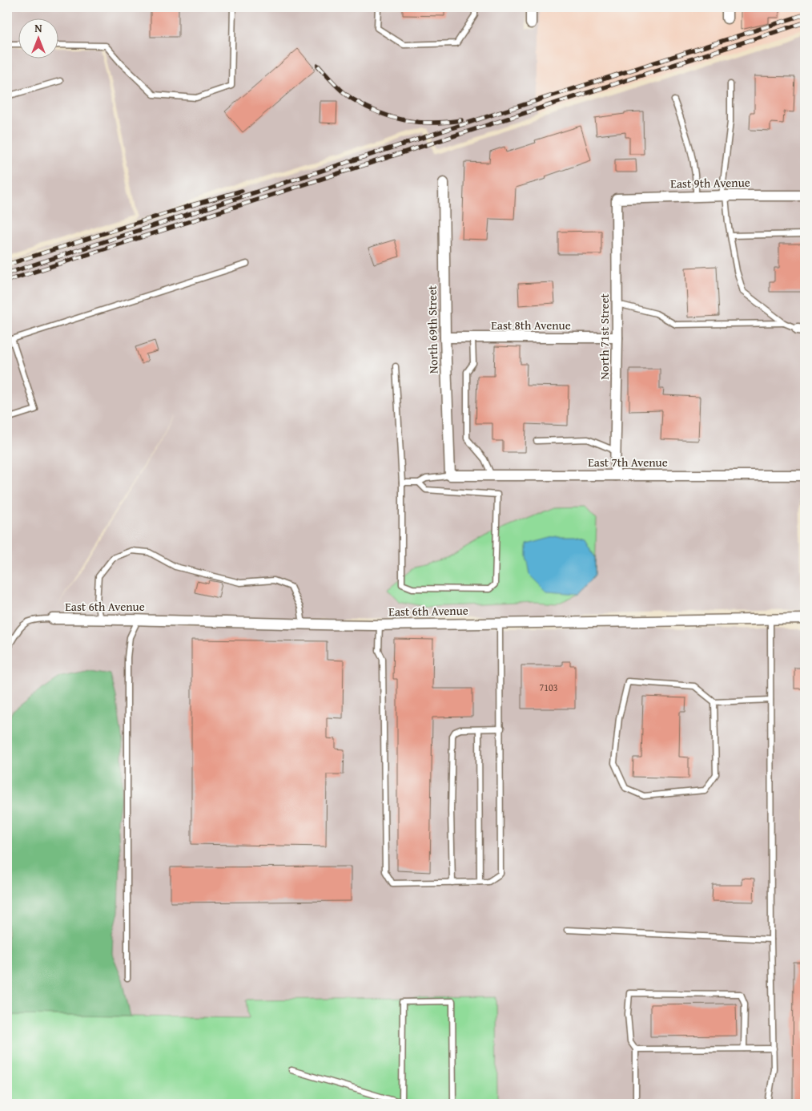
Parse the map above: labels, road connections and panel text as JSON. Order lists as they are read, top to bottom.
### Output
{
  "streets": {
    "street": [
      "East 9th Avenue",
      "East 8th Avenue",
      "North 69th Street",
      "North 71st Street",
      "East 7th Avenue",
      "East 6th Avenue"
    ]
  },
  "crossings": [
    ["East 9th Avenue", "North 71st Street"],
    ["East 8th Avenue", "North 69th Street"],
    ["East 8th Avenue", "North 71st Street"],
    ["North 69th Street", "East 7th Avenue"],
    ["North 71st Street", "East 7th Avenue"]
  ],
  "house_numbers": ["7103"],
  "north": "top"
}
